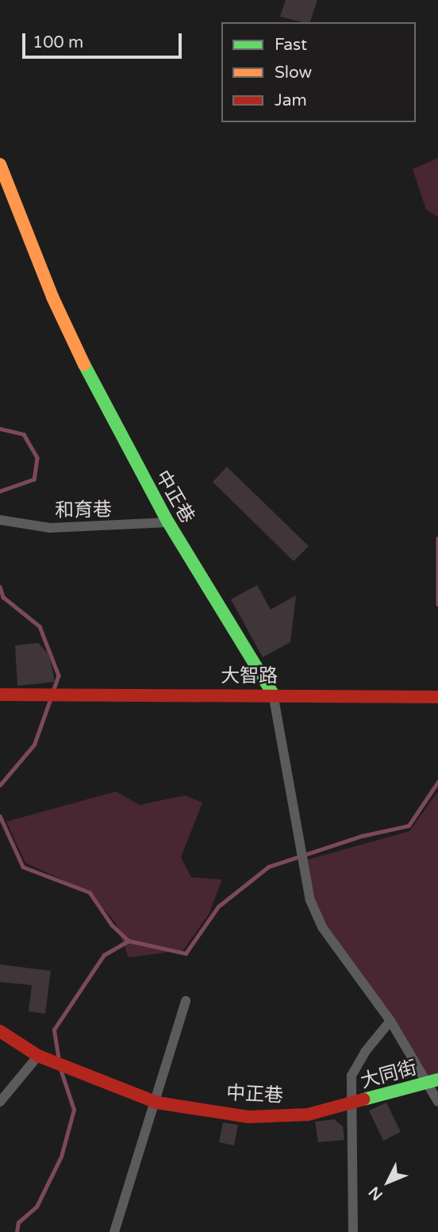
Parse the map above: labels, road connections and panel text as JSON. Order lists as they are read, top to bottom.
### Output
{
  "streets": {
    "street": [
      "中正巷",
      "和育巷",
      "大智路",
      "大同街"
    ]
  },
  "crossings": [
    ["中正巷", "和育巷"],
    ["中正巷", "大智路"],
    ["中正巷", "大同街"]
  ],
  "legend": ["Fast", "Slow", "Jam"],
  "scale_bar": "100 m",
  "north": "bottom left"
}
